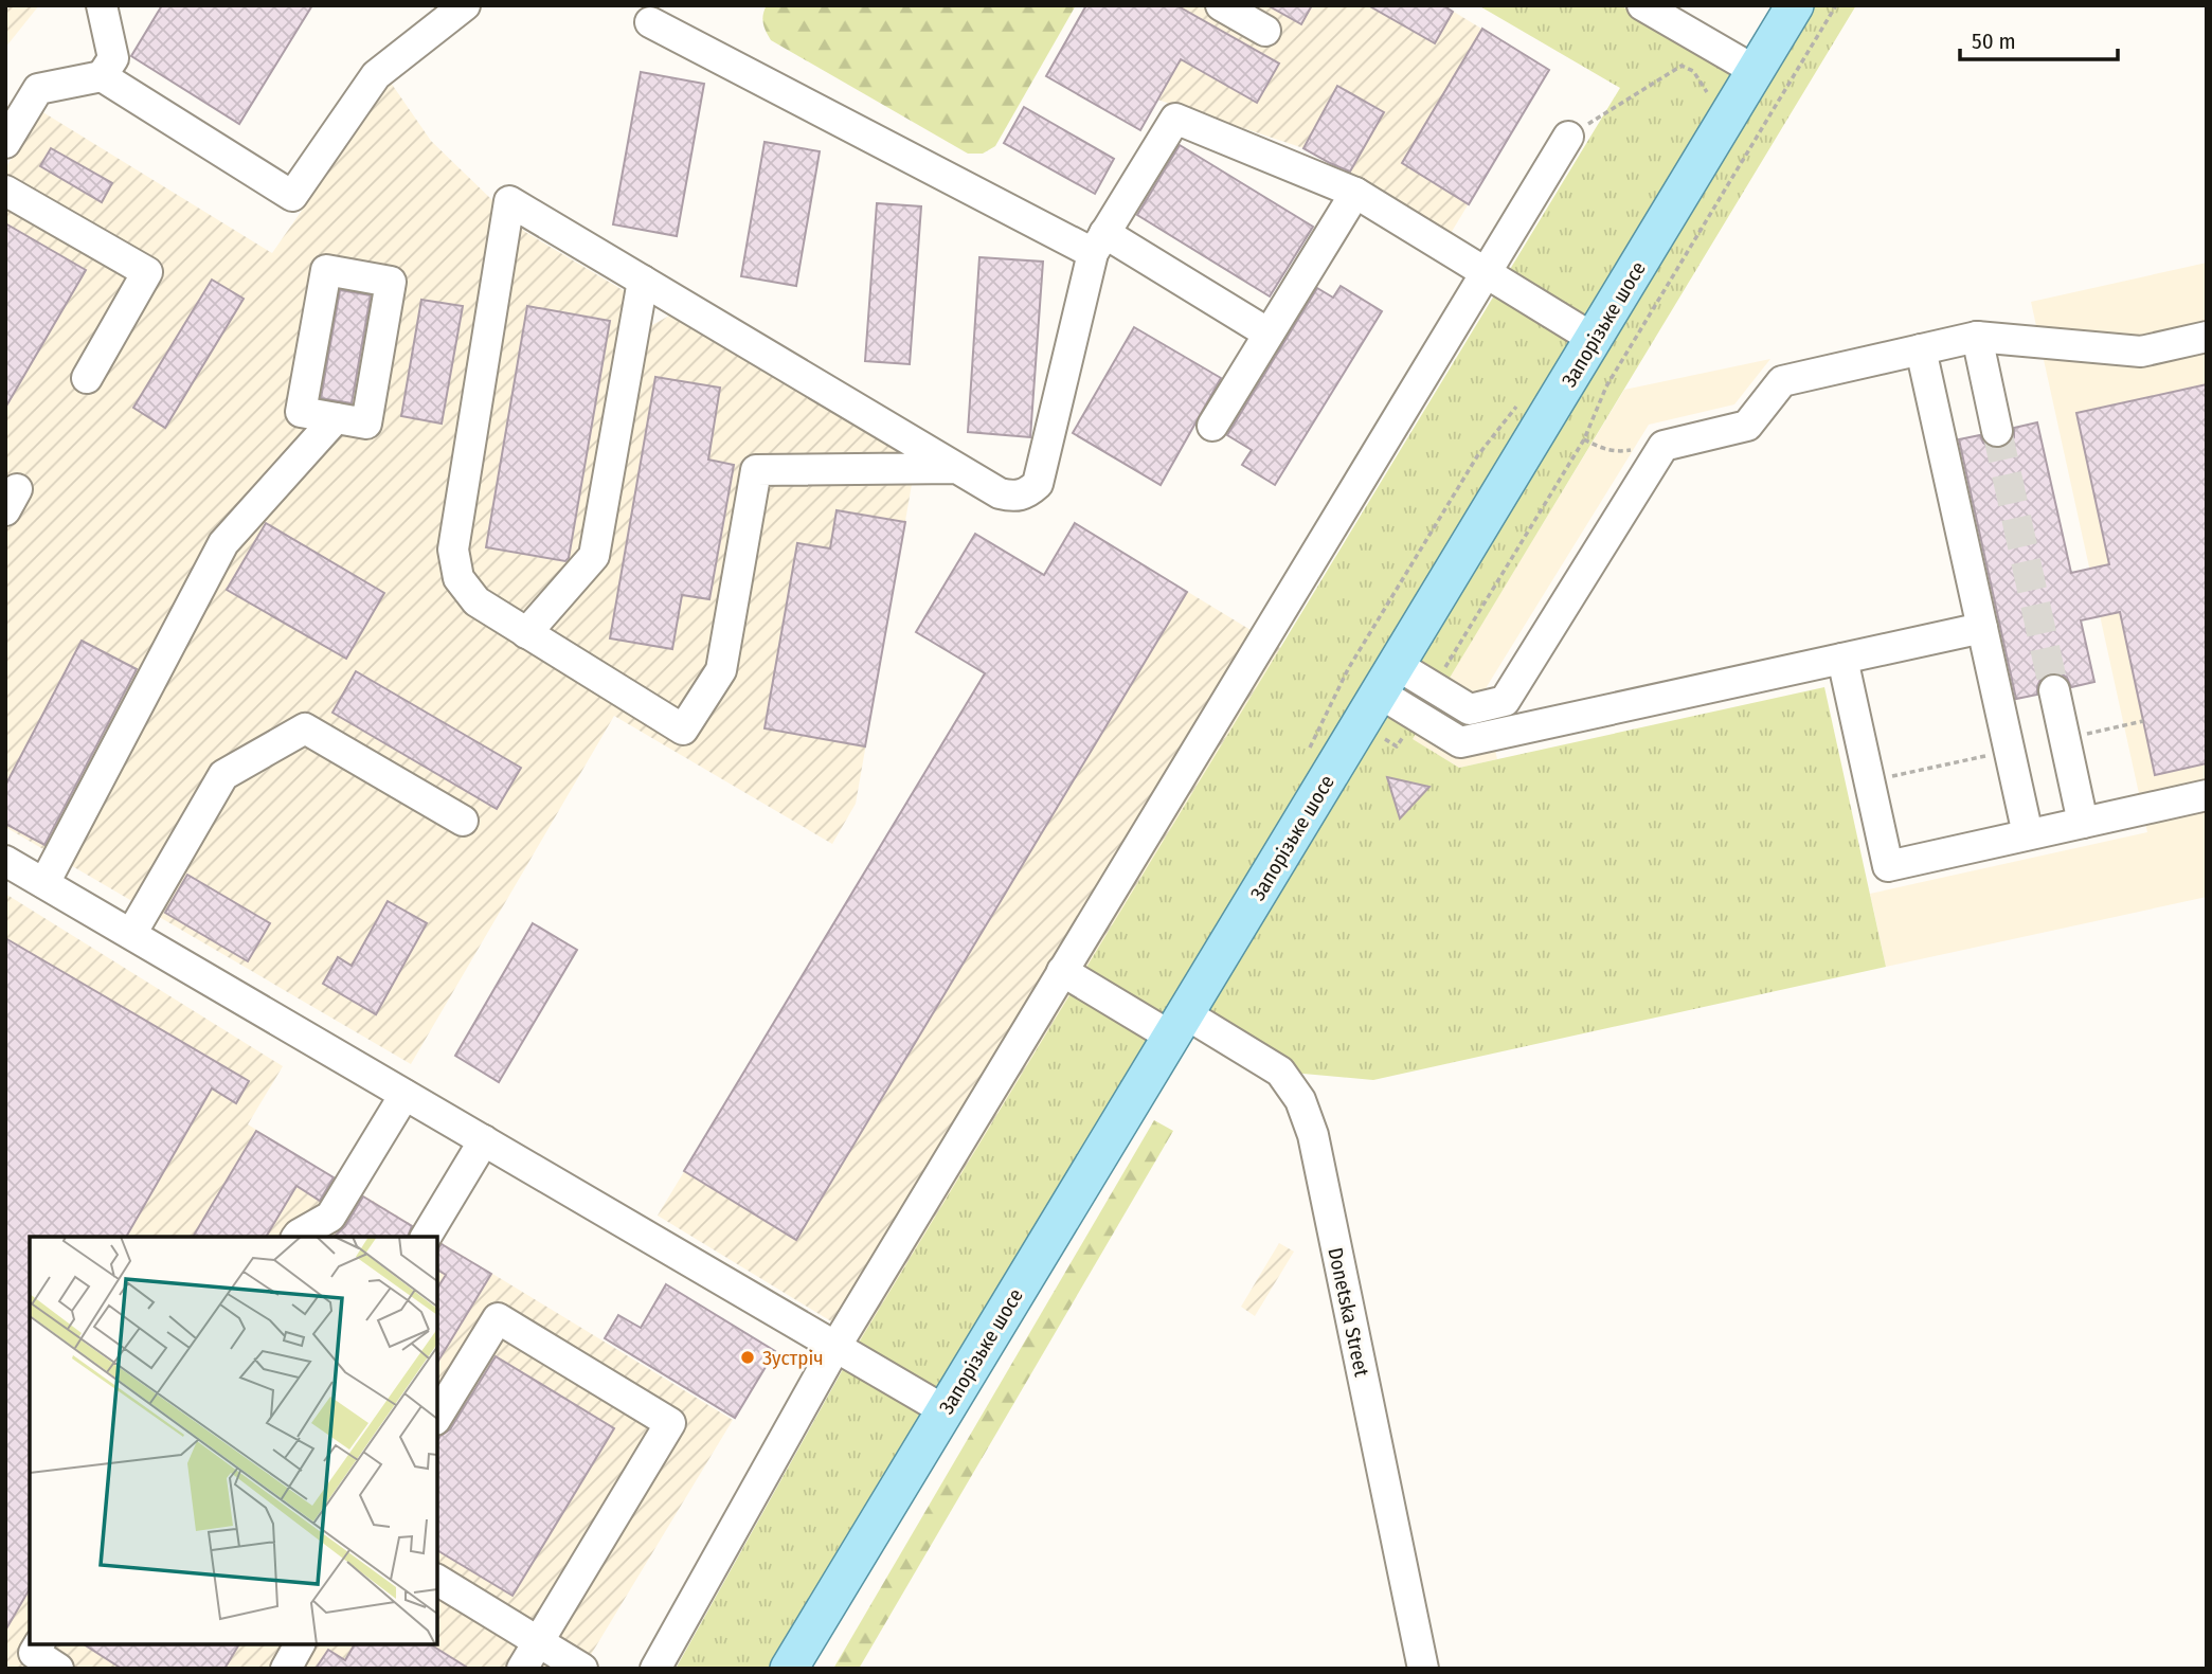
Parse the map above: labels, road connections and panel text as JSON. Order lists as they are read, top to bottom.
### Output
{
  "streets": {
    "main road": ["Запорізьке шосе"],
    "street": ["Donetska Street"]
  },
  "crossings": [
    ["Запорізьке шосе", "Donetska Street"]
  ],
  "places": ["Зустріч"],
  "scale_bar": "50 m"
}
